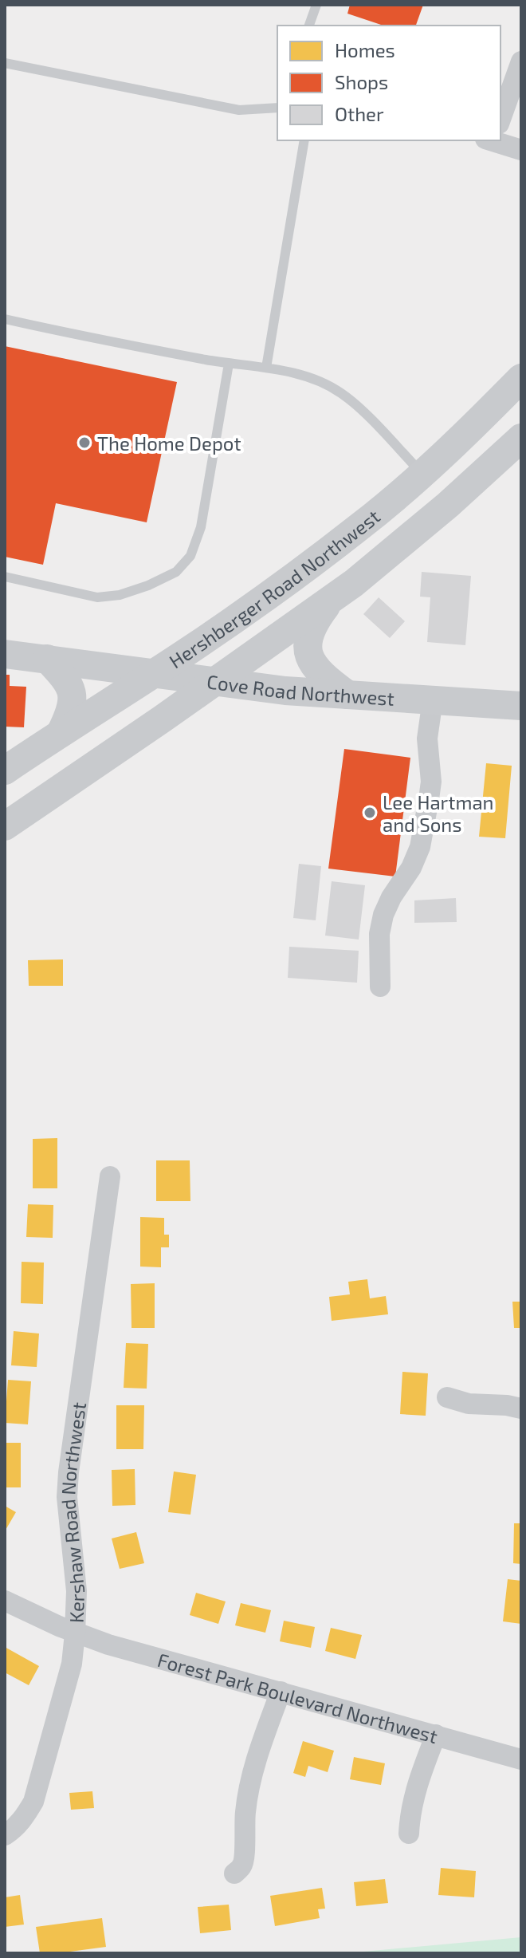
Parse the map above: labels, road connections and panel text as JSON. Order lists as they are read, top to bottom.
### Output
{
  "streets": {
    "main road": ["Hershberger Road Northwest", "Cove Road Northwest"],
    "street": ["Kershaw Road Northwest", "Forest Park Boulevard Northwest"]
  },
  "crossings": [
    ["Hershberger Road Northwest", "Cove Road Northwest"],
    ["Kershaw Road Northwest", "Forest Park Boulevard Northwest"]
  ],
  "places": ["The Home Depot", "Lee Hartman and Sons"],
  "legend": ["Homes", "Shops", "Other"]
}
